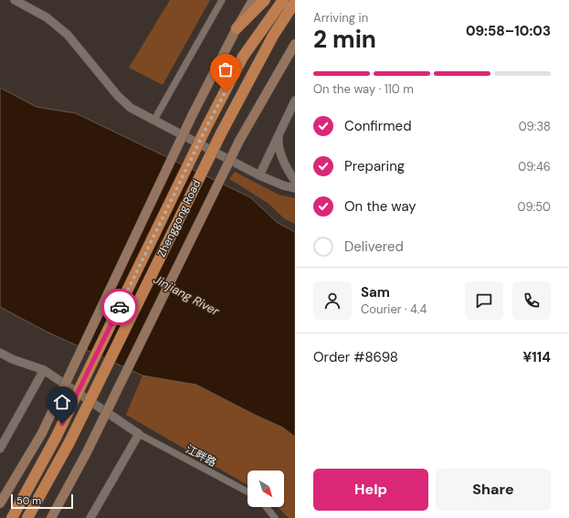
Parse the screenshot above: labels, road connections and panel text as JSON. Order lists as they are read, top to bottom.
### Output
{
  "streets": {
    "highway": ["Zhenggong Road"],
    "street": ["江畔路"]
  },
  "water": ["Jinjiang River"],
  "scale_bar": "50 m",
  "north": "bottom right",
  "page": {
    "heading": ["2 min", "Arriving in", "09:58–10:03"],
    "panel": [
      "Sam",
      "Courier · 4.4",
      "Order #8698",
      "¥114"
    ],
    "bar": "On the way · 110 m",
    "list": [
      ["Confirmed", "09:38"],
      ["Preparing", "09:46"],
      ["On the way", "09:50"],
      "Delivered"
    ],
    "buttons": ["Help", "Share"],
    "scale": "50 m"
  }
}
